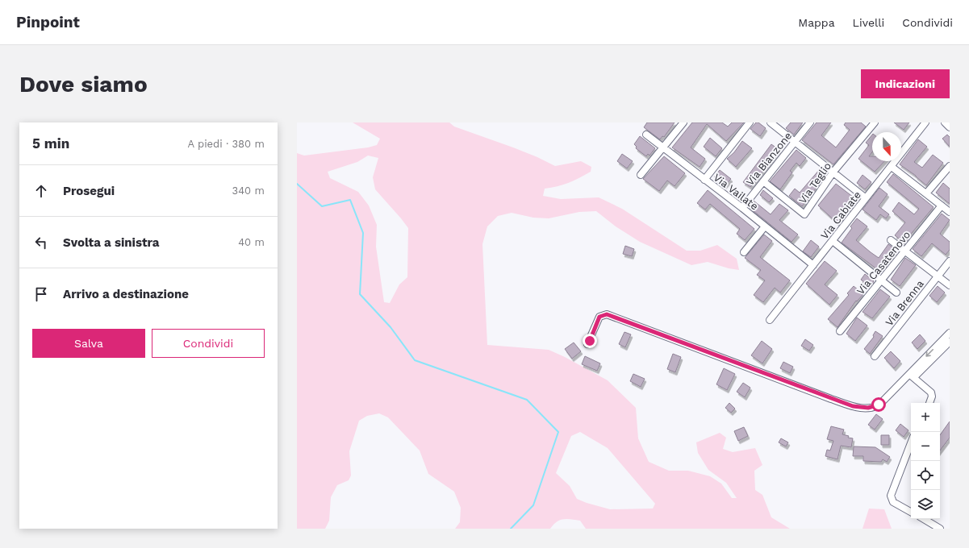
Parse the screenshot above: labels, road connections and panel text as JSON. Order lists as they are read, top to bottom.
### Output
{
  "streets": {
    "street": [
      "Via Bianzone",
      "Via Teglio",
      "Via Vailate",
      "Via Cabiate",
      "Via Casatenovo",
      "Via Brenna"
    ]
  },
  "crossings": [
    ["Via Bianzone", "Via Teglio"],
    ["Via Bianzone", "Via Vailate"],
    ["Via Vailate", "Via Cabiate"]
  ],
  "north": "bottom",
  "page": {
    "header": "Pinpoint",
    "nav": ["Mappa", "Livelli", "Condividi"],
    "buttons": [
      "Indicazioni",
      ["Salva", "Condividi"]
    ],
    "title": "Dove siamo",
    "heading": ["5 min", "A piedi · 380 m"],
    "list": [
      ["Prosegui", "340 m"],
      ["Svolta a sinistra", "40 m"],
      "Arrivo a destinazione"
    ],
    "map_buttons": ["+", "−"]
  }
}
